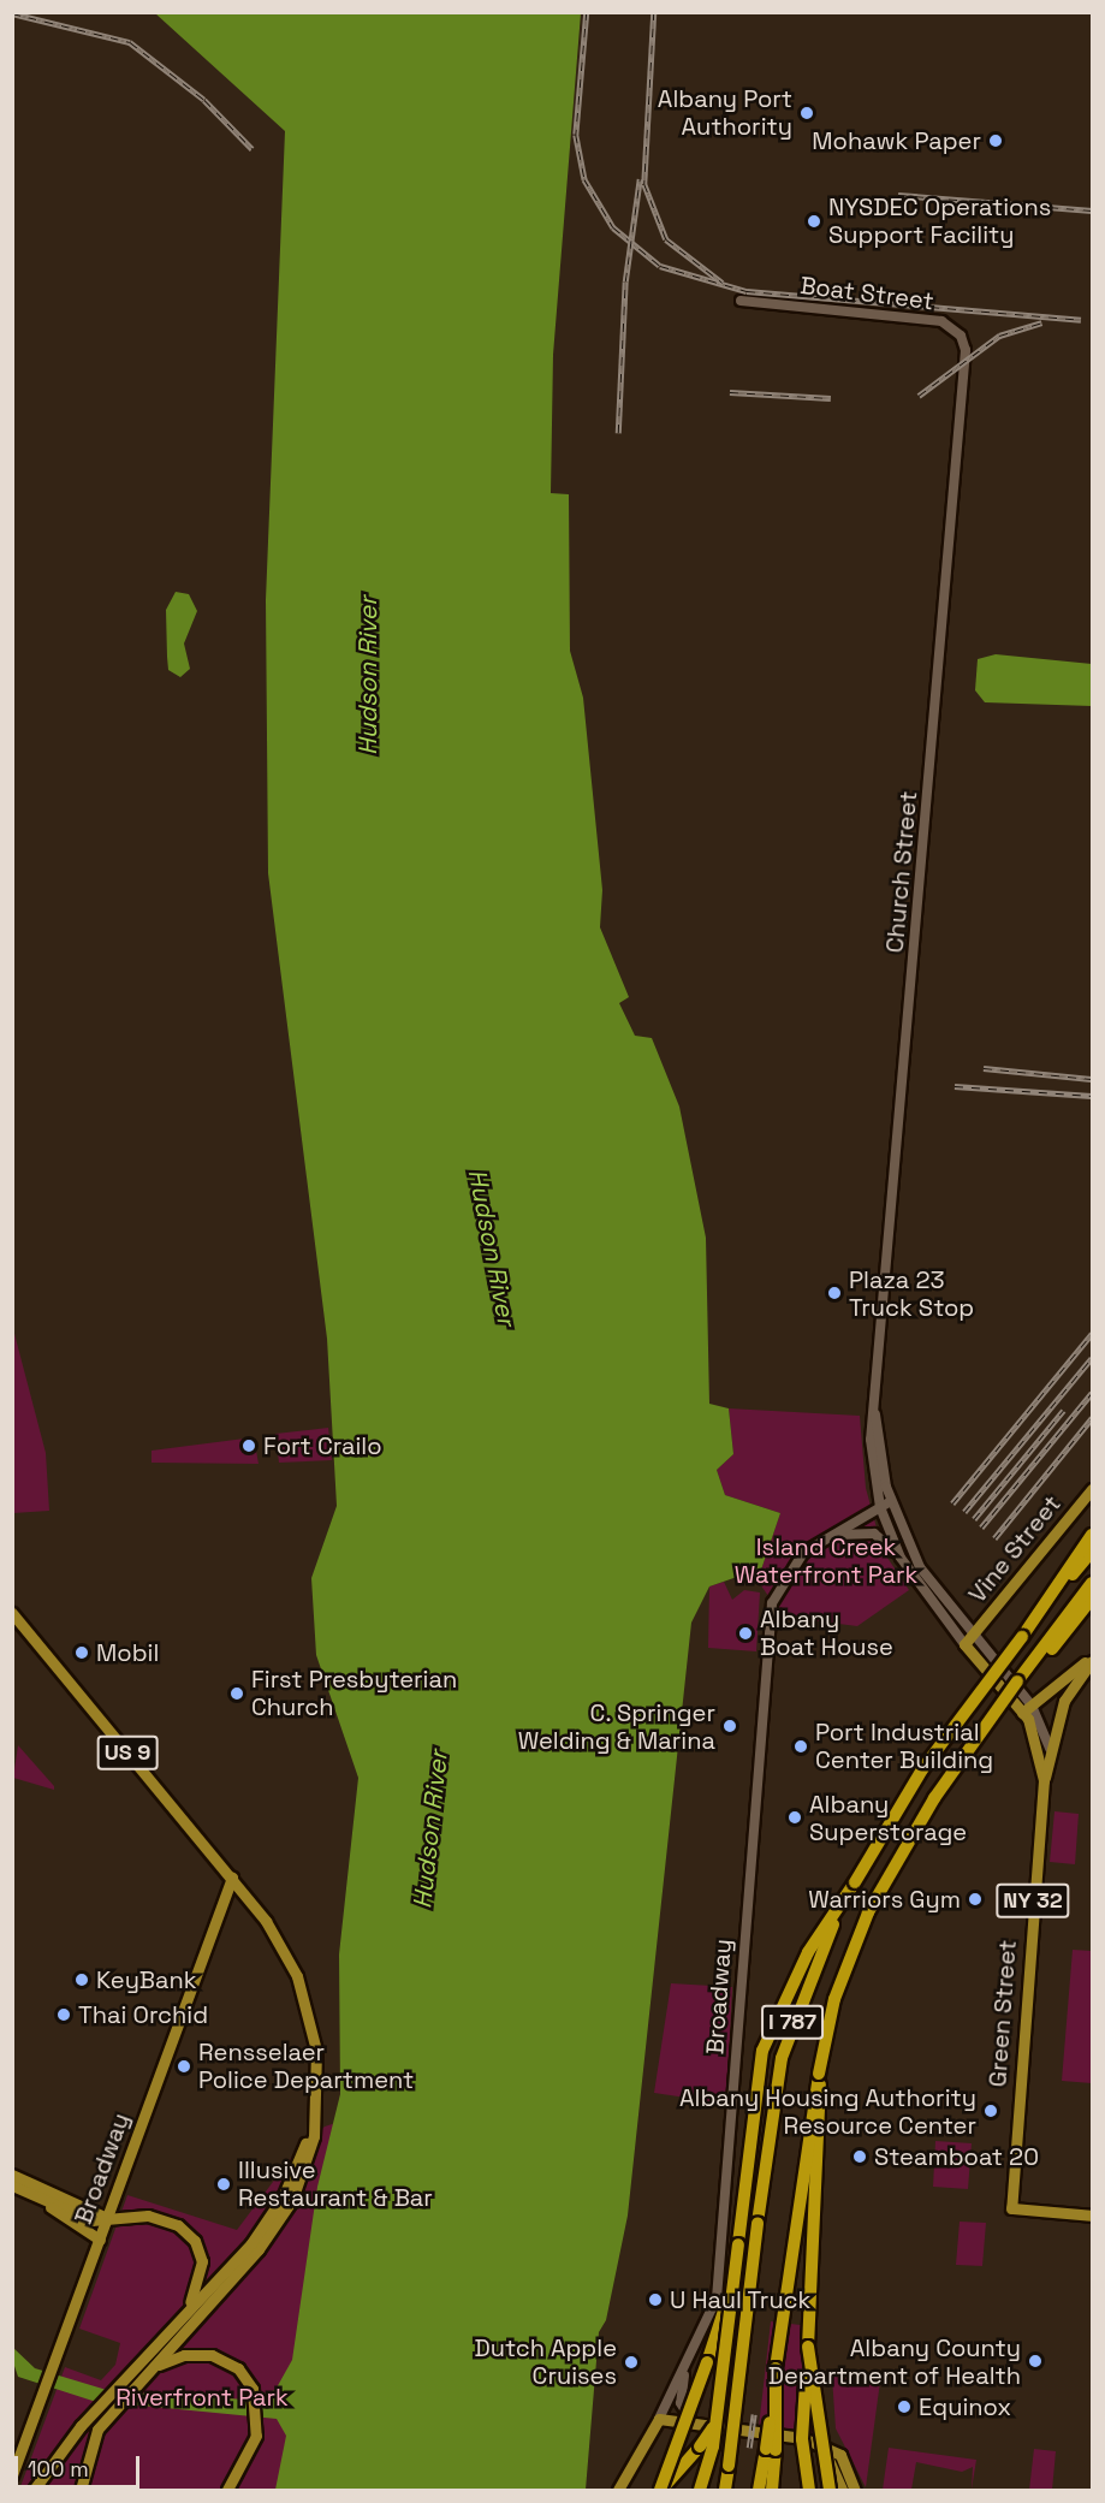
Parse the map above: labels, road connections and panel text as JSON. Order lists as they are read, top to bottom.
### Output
{
  "streets": {
    "highway": ["I 787"],
    "main road": [
      "Vine Street",
      "US 9",
      "NY 32",
      "Broadway",
      "Green Street"
    ],
    "street": ["Boat Street", "Church Street"]
  },
  "crossings": [
    ["Boat Street", "Church Street"],
    ["Church Street", "Vine Street"],
    ["Church Street", "NY 32"],
    ["Church Street", "Broadway"],
    ["Vine Street", "NY 32"],
    ["US 9", "Broadway"],
    ["NY 32", "Green Street"]
  ],
  "water": ["Hudson River"],
  "parks": ["Island Creek Waterfront Park", "Riverfront Park"],
  "places": [
    "Albany Port Authority",
    "Mohawk Paper",
    "NYSDEC Operations Support Facility",
    "Plaza 23 Truck Stop",
    "Fort Crailo",
    "Albany Boat House",
    "Mobil",
    "First Presbyterian Church",
    "C. Springer Welding & Marina",
    "Port Industrial Center Building",
    "Albany Superstorage",
    "Warriors Gym",
    "KeyBank",
    "Thai Orchid",
    "Rensselaer Police Department",
    "Albany Housing Authority Resource Center",
    "Steamboat 20",
    "Illusive Restaurant & Bar",
    "U Haul Truck",
    "Albany County Department of Health",
    "Dutch Apple Cruises",
    "Equinox"
  ],
  "scale_bar": "100 m"
}
